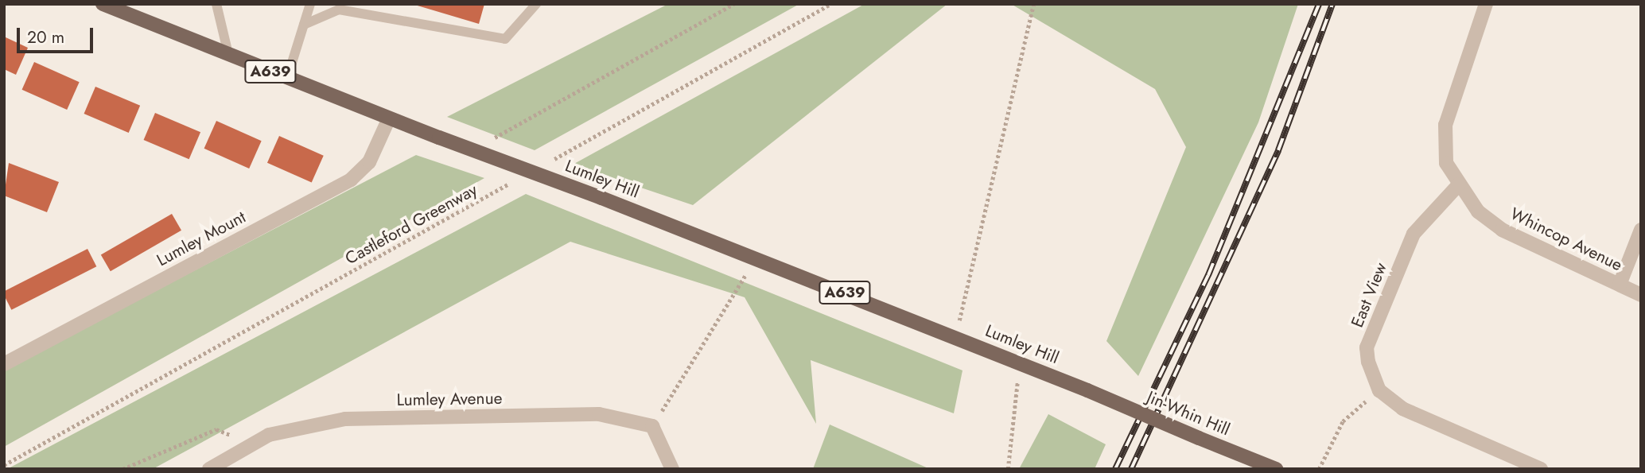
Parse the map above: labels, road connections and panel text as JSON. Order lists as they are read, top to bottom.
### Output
{
  "streets": {
    "main road": ["A639", "Lumley Hill", "Jin-Whin Hill"],
    "street": [
      "Lumley Mount",
      "Whincop Avenue",
      "East View",
      "Lumley Avenue"
    ],
    "path": ["Castleford Greenway"]
  },
  "crossings": [
    ["Lumley Hill", "Lumley Mount"],
    ["Lumley Hill", "Jin-Whin Hill"],
    ["Whincop Avenue", "East View"]
  ],
  "scale_bar": "20 m"
}
